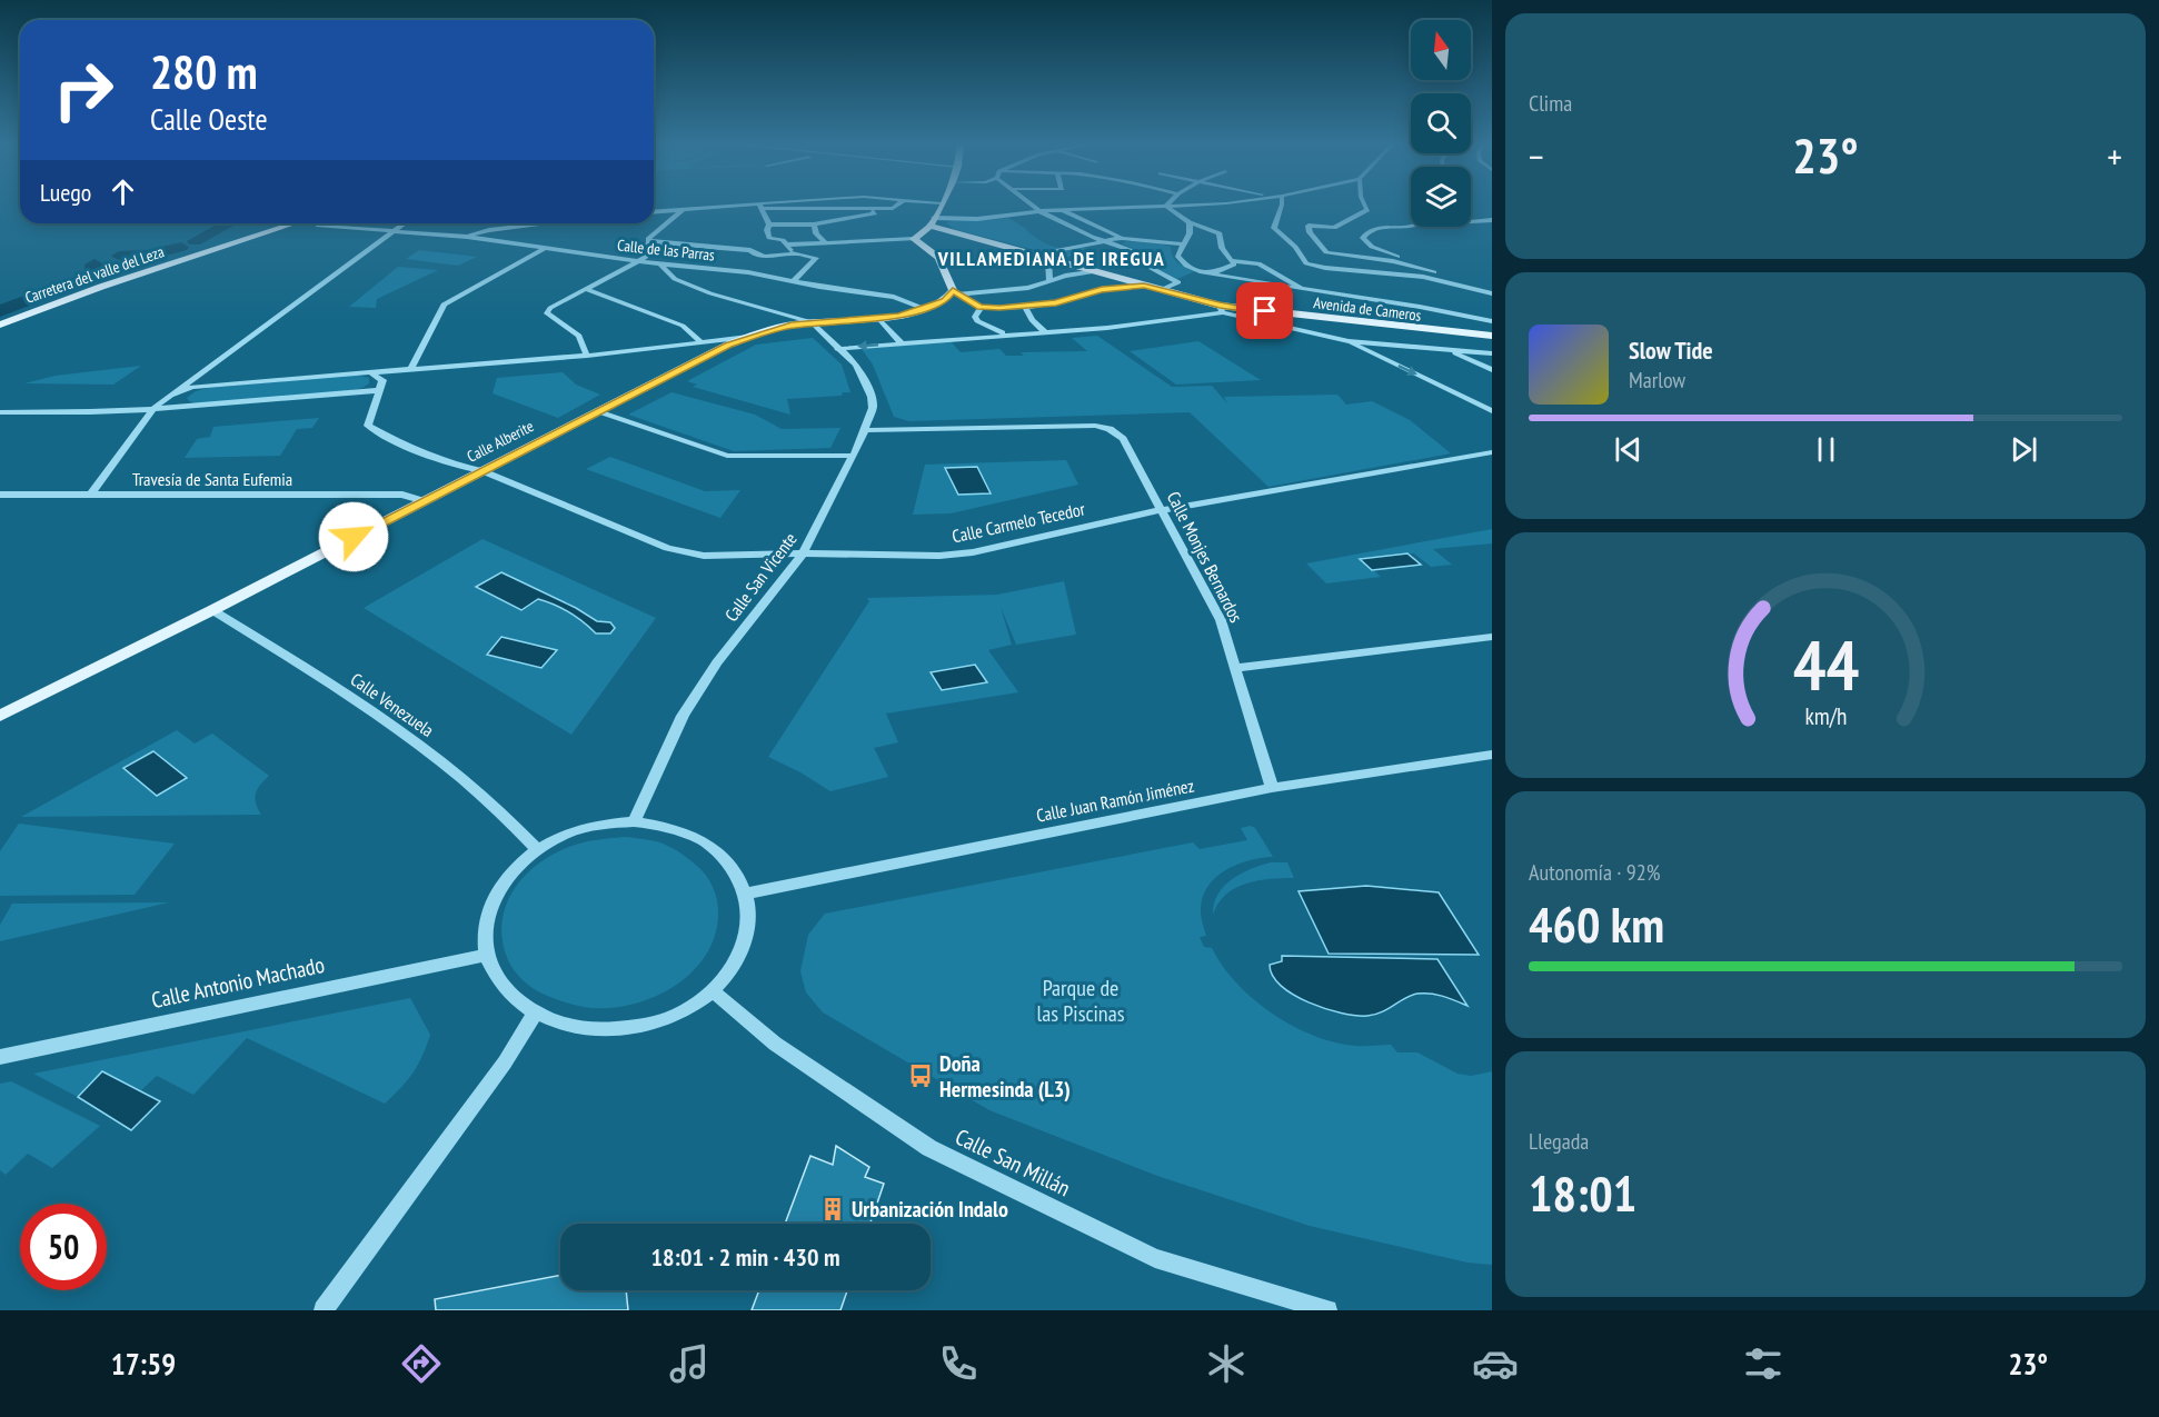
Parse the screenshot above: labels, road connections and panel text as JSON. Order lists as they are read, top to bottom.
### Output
{
  "streets": {
    "main road": ["Carretera del valle del Leza", "Avenida de Cameros", "Calle Alberite"],
    "street": [
      "Calle de las Parras",
      "Travesía de Santa Eufemia",
      "Calle Carmelo Tecedor",
      "Calle Monjes Bernardos",
      "Calle San Vicente",
      "Calle Venezuela",
      "Calle Juan Ramón Jiménez",
      "Calle Antonio Machado",
      "Calle San Millán"
    ]
  },
  "crossings": [
    ["Calle de las Parras", "Calle Alberite"],
    ["Calle Alberite", "Travesía de Santa Eufemia"],
    ["Calle Alberite", "Calle Carmelo Tecedor"],
    ["Calle Alberite", "Calle San Vicente"],
    ["Calle Alberite", "Calle Venezuela"],
    ["Calle Carmelo Tecedor", "Calle Monjes Bernardos"],
    ["Calle Carmelo Tecedor", "Calle San Vicente"],
    ["Calle Monjes Bernardos", "Calle San Vicente"],
    ["Calle Monjes Bernardos", "Calle Juan Ramón Jiménez"],
    ["Calle San Vicente", "Calle Venezuela"],
    ["Calle San Vicente", "Calle Juan Ramón Jiménez"],
    ["Calle San Vicente", "Calle Antonio Machado"],
    ["Calle San Vicente", "Calle San Millán"],
    ["Calle Venezuela", "Calle Juan Ramón Jiménez"],
    ["Calle Venezuela", "Calle Antonio Machado"],
    ["Calle Venezuela", "Calle San Millán"],
    ["Calle Juan Ramón Jiménez", "Calle Antonio Machado"],
    ["Calle Juan Ramón Jiménez", "Calle San Millán"],
    ["Calle Antonio Machado", "Calle San Millán"]
  ],
  "districts": ["VILLAMEDIANA DE IREGUA"],
  "parks": ["Parque de las Piscinas"],
  "places": {
    "bus stop": ["Doña Hermesinda (L3)"],
    "building": ["Urbanización Indalo"]
  },
  "north": "top",
  "page": {
    "tile": [
      "Clima",
      ["Autonomía · 92%", "460 km"],
      ["Llegada", "18:01"]
    ],
    "turn": ["280 m", "Calle Oeste"],
    "heat": ["−", "23°", "+"],
    "then": "Luego",
    "song": ["Slow Tide", "Marlow"],
    "limit": "50",
    "trip": "18:01 · 2 min · 430 m",
    "tabs": ["17:59", "23°"],
    "gauge": ["44", "km/h"]
  }
}
